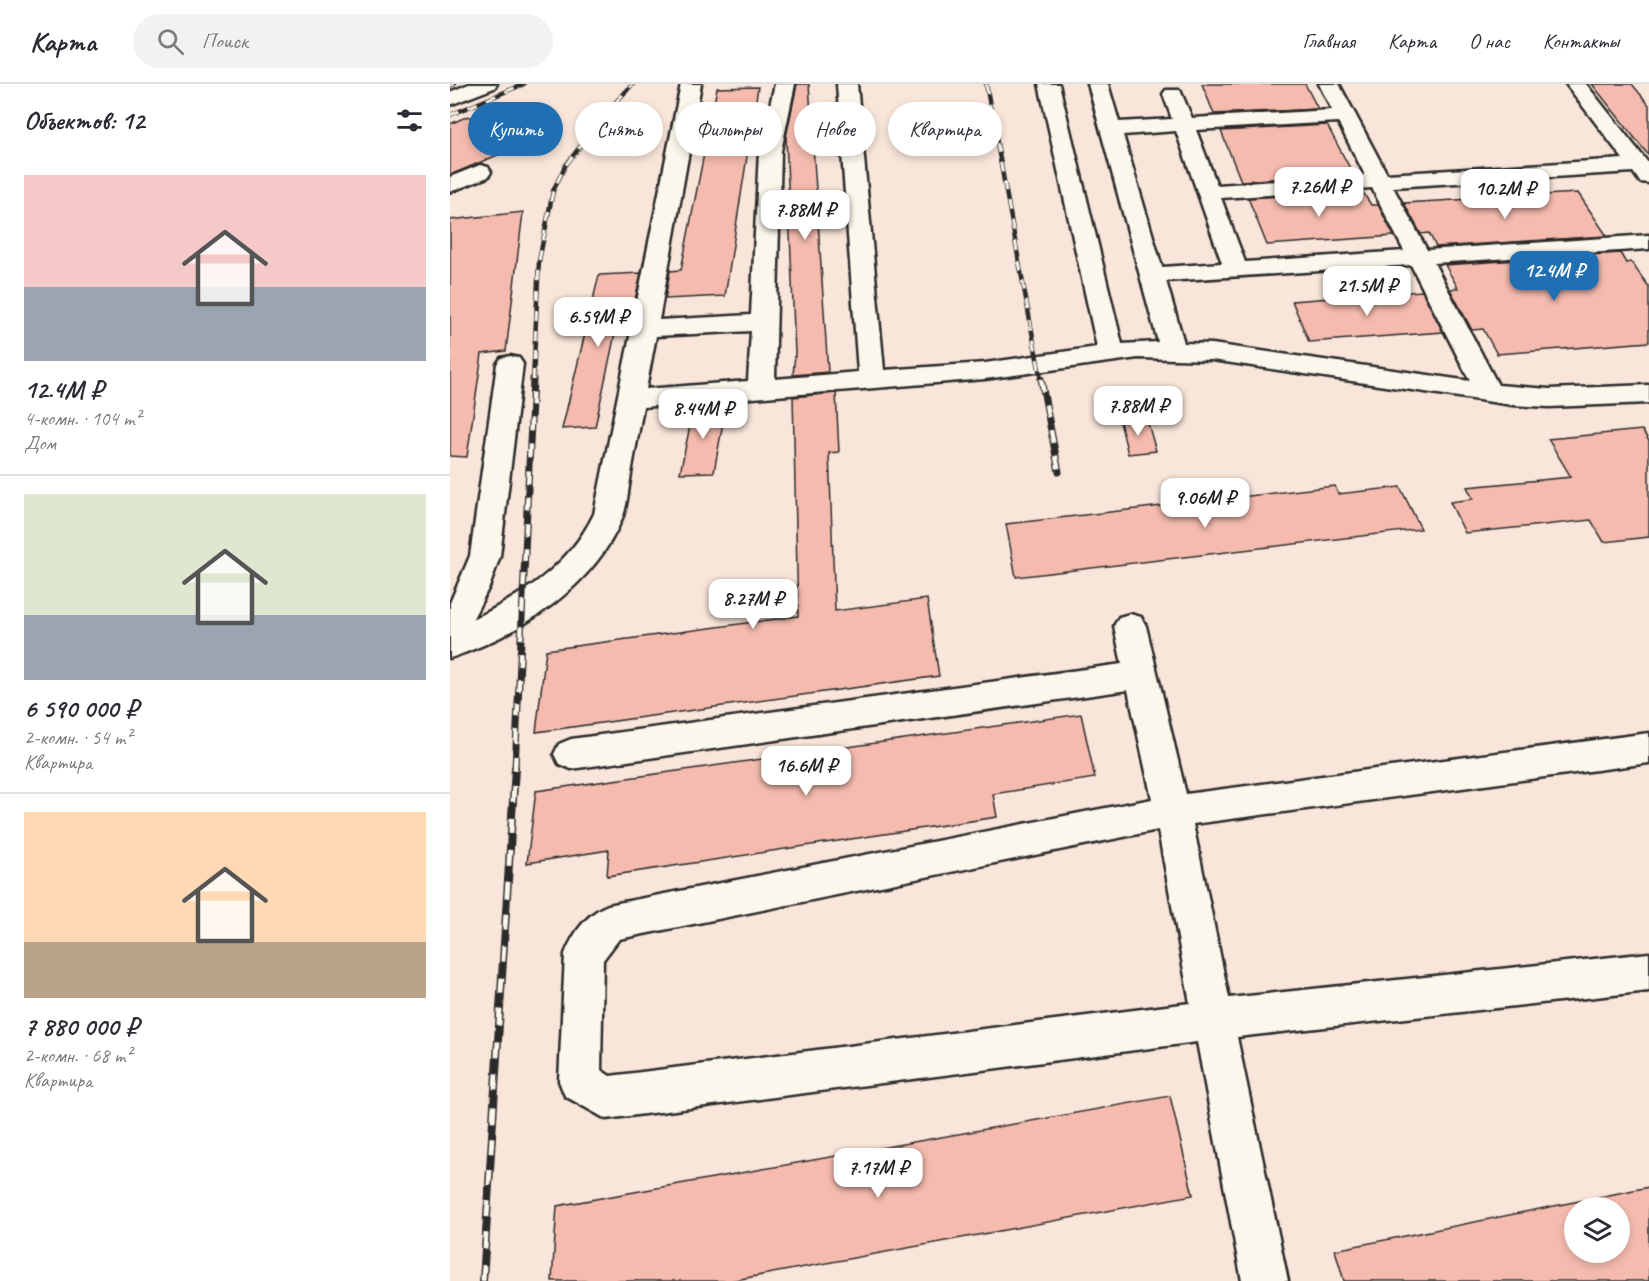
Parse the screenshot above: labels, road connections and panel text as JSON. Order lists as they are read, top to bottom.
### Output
{
  "page": {
    "header": "Карта",
    "search": "Поиск",
    "nav": [
      "Главная",
      "Карта",
      "О нас",
      "Контакты"
    ],
    "heading": "Объектов: 12",
    "chip": [
      "Купить",
      "Снять",
      "Фильтры",
      "Новое",
      "Квартира"
    ],
    "list": [
      {
        "name": "12.4M ₽",
        "note": "4-комн. · 104 m² · Дом"
      },
      {
        "name": "6 590 000 ₽",
        "note": "2-комн. · 54 m² · Квартира"
      },
      {
        "name": "7 880 000 ₽",
        "note": "2-комн. · 68 m² · Квартира"
      }
    ],
    "price": [
      "7.26M ₽",
      "10.2M ₽",
      "7.88M ₽",
      "12.4M ₽",
      "21.5M ₽",
      "6.59M ₽",
      "7.88M ₽",
      "8.44M ₽",
      "9.06M ₽",
      "8.27M ₽",
      "16.6M ₽",
      "7.17M ₽"
    ]
  }
}
